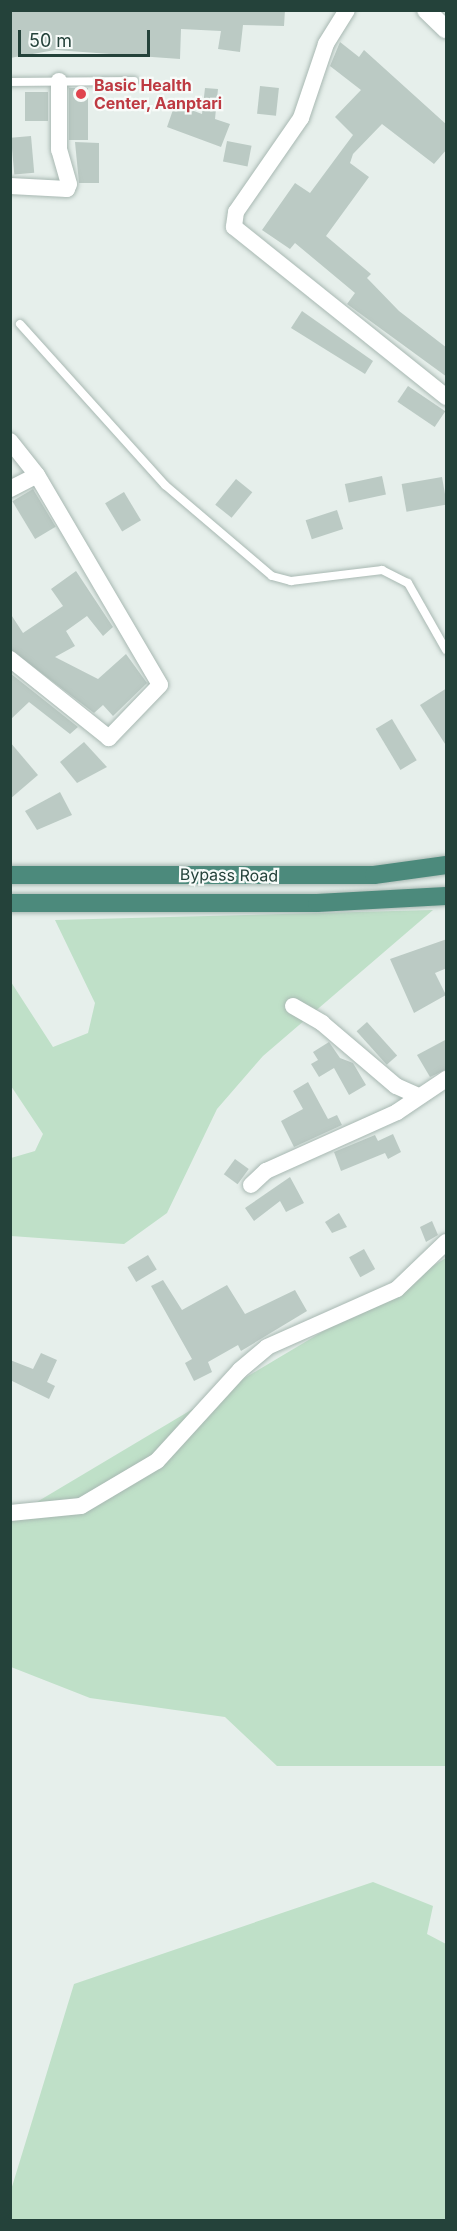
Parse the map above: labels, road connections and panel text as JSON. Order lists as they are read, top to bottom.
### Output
{
  "streets": {
    "highway": ["Bypass Road"]
  },
  "places": ["Basic Health Center, Aanptari"],
  "scale_bar": "50 m"
}
